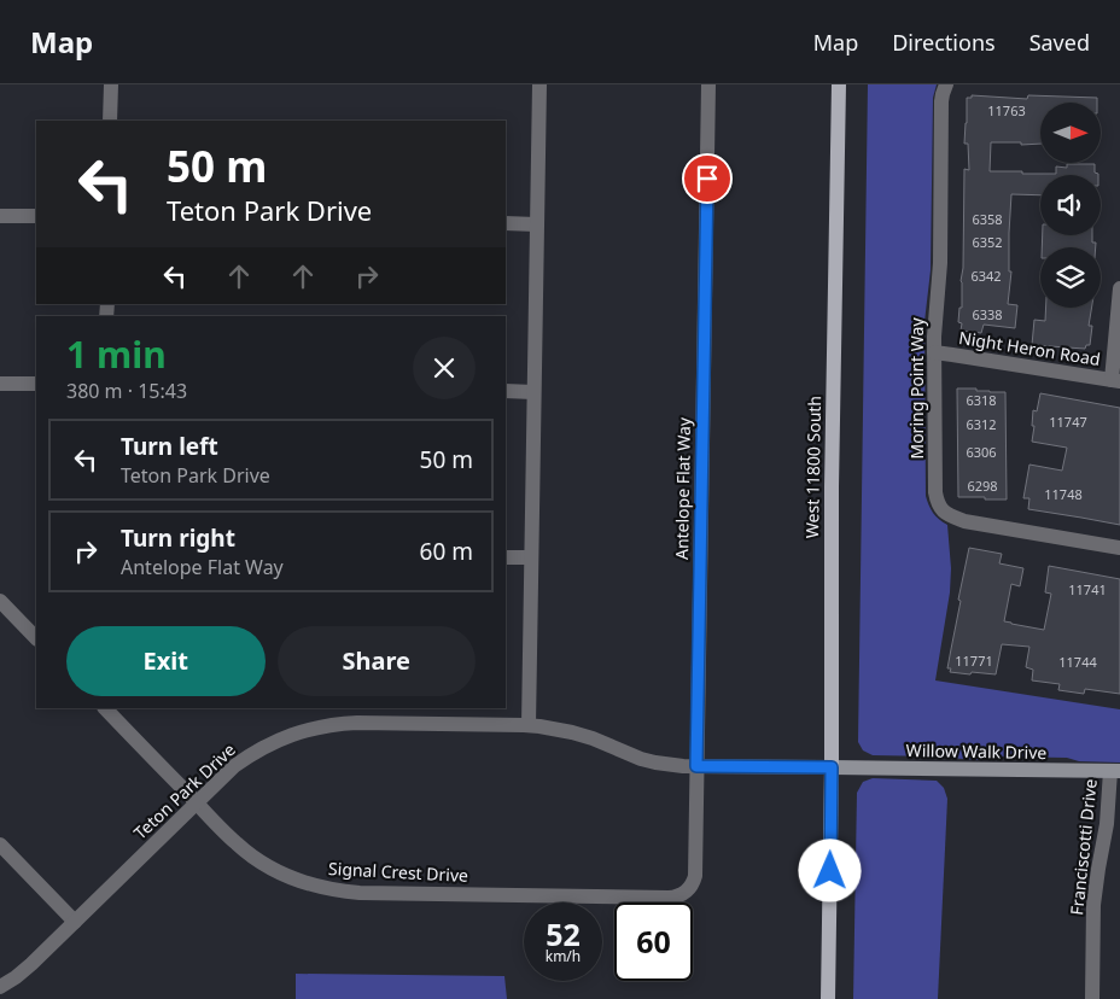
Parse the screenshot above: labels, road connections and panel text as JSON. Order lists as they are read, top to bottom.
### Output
{
  "streets": {
    "main road": ["West 11800 South"],
    "street": [
      "Night Heron Road",
      "Moring Point Way",
      "Antelope Flat Way",
      "Willow Walk Drive",
      "Teton Park Drive",
      "Franciscotti Drive",
      "Signal Crest Drive"
    ]
  },
  "crossings": [
    ["Night Heron Road", "Moring Point Way"],
    ["West 11800 South", "Willow Walk Drive"],
    ["West 11800 South", "Teton Park Drive"],
    ["Antelope Flat Way", "Teton Park Drive"],
    ["Antelope Flat Way", "Signal Crest Drive"],
    ["Willow Walk Drive", "Teton Park Drive"],
    ["Willow Walk Drive", "Franciscotti Drive"],
    ["Teton Park Drive", "Signal Crest Drive"]
  ],
  "house_numbers": [
    "11763",
    "6358",
    "6352",
    "6342",
    "6338",
    "6318",
    "11747",
    "6312",
    "6306",
    "6298",
    "11748",
    "11741",
    "11771",
    "11744"
  ],
  "north": "right",
  "page": {
    "header": "Map",
    "nav": ["Map", "Directions", "Saved"],
    "turn": ["50 m", "Teton Park Drive"],
    "heading": ["1 min", "380 m · 15:43"],
    "list": [
      {
        "name": "Turn left",
        "note": "Teton Park Drive",
        "value": "50 m"
      },
      {
        "name": "Turn right",
        "note": "Antelope Flat Way",
        "value": "60 m"
      }
    ],
    "buttons": ["Exit", "Share"],
    "speed": "52 km/h",
    "limit": "60"
  }
}
